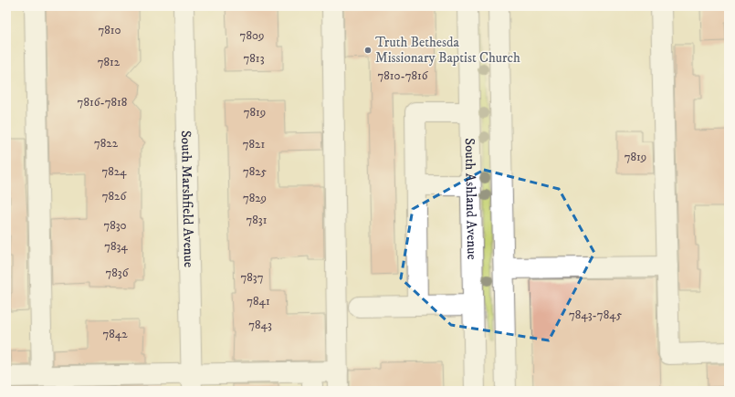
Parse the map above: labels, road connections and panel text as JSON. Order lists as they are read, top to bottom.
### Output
{
  "streets": {
    "main road": ["South Marshfield Avenue", "South Ashland Avenue"]
  },
  "places": ["Truth Bethesda Missionary Baptist Church"],
  "house_numbers": [
    "7810",
    "7809",
    "7813",
    "7812",
    "7810-7816",
    "7816-7818",
    "7819",
    "7822",
    "7821",
    "7819",
    "7824",
    "7825",
    "7826",
    "7829",
    "7831",
    "7830",
    "7834",
    "7836",
    "7837",
    "7841",
    "7843-7845",
    "7843",
    "7842"
  ]
}
